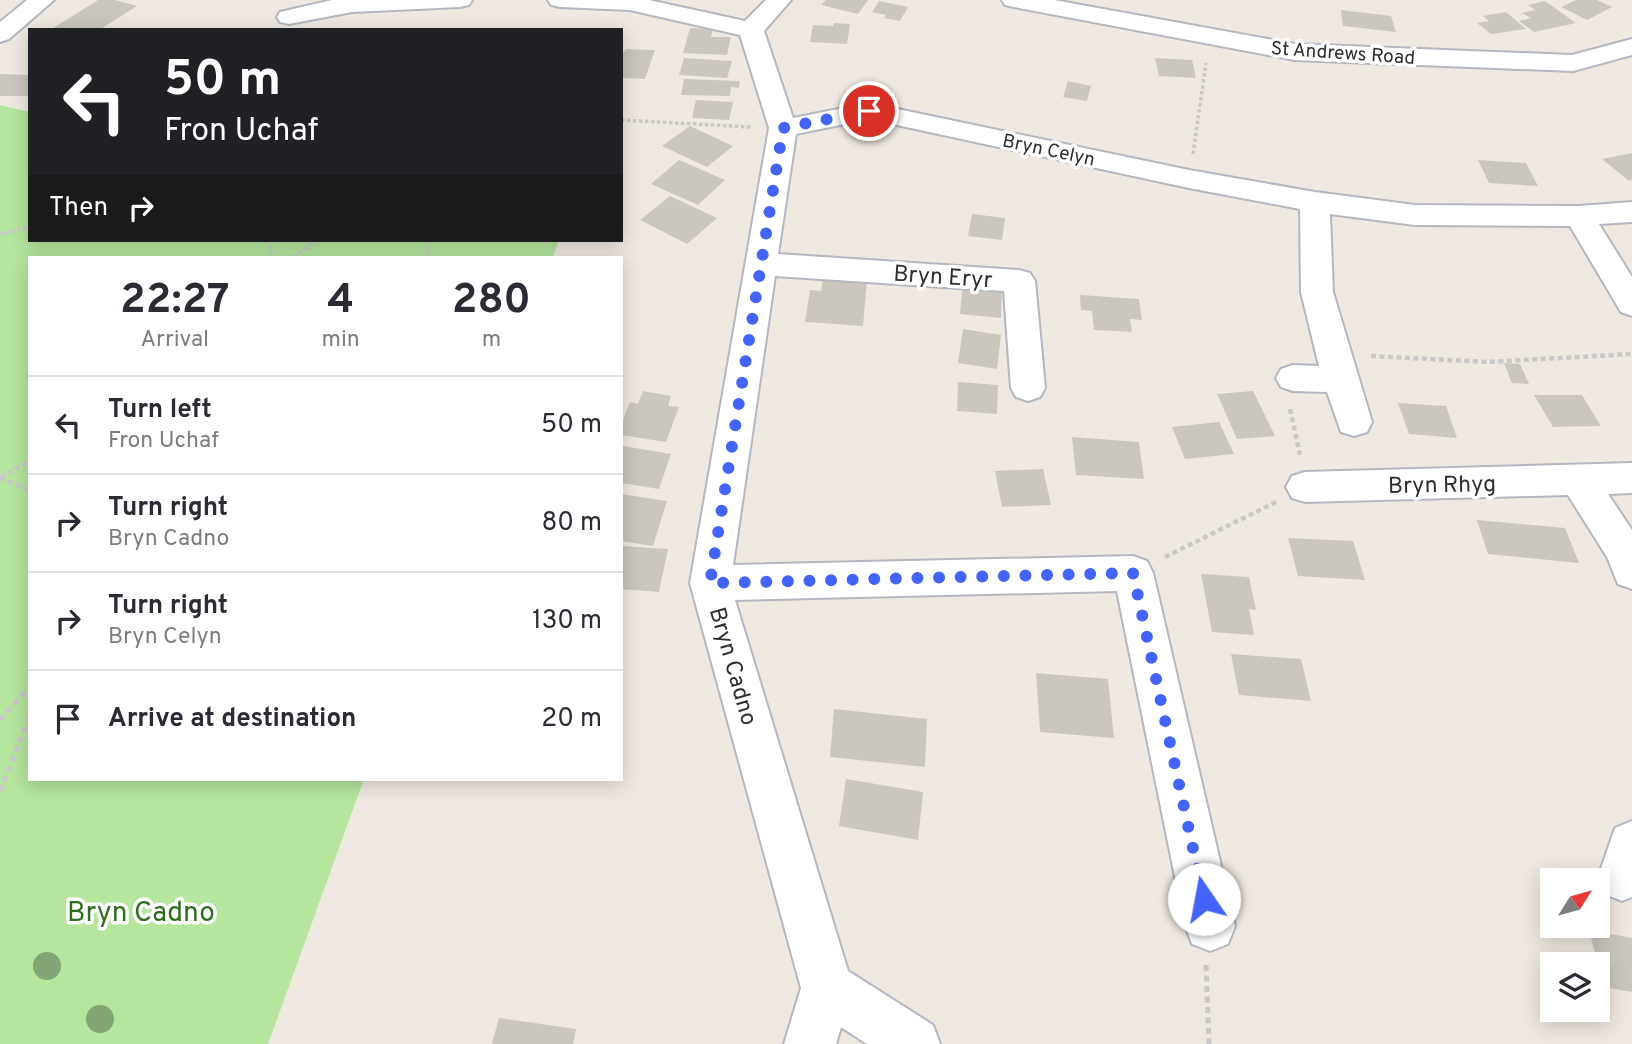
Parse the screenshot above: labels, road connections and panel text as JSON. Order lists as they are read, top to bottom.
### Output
{
  "streets": {
    "street": [
      "St Andrews Road",
      "Bryn Celyn",
      "Bryn Eryr",
      "Bryn Rhyg",
      "Bryn Cadno"
    ]
  },
  "crossings": [
    ["Bryn Celyn", "Bryn Cadno"],
    ["Bryn Eryr", "Bryn Cadno"]
  ],
  "parks": ["Bryn Cadno"],
  "north": "top right",
  "page": {
    "turn": ["50 m", "Fron Uchaf"],
    "then": "Then",
    "eta": [
      "22:27",
      "Arrival",
      "4",
      "min",
      "280",
      "m"
    ],
    "list": [
      {
        "name": "Turn left",
        "note": "Fron Uchaf",
        "value": "50 m"
      },
      {
        "name": "Turn right",
        "note": "Bryn Cadno",
        "value": "80 m"
      },
      {
        "name": "Turn right",
        "note": "Bryn Celyn",
        "value": "130 m"
      },
      {
        "name": "Arrive at destination",
        "value": "20 m"
      }
    ]
  }
}
